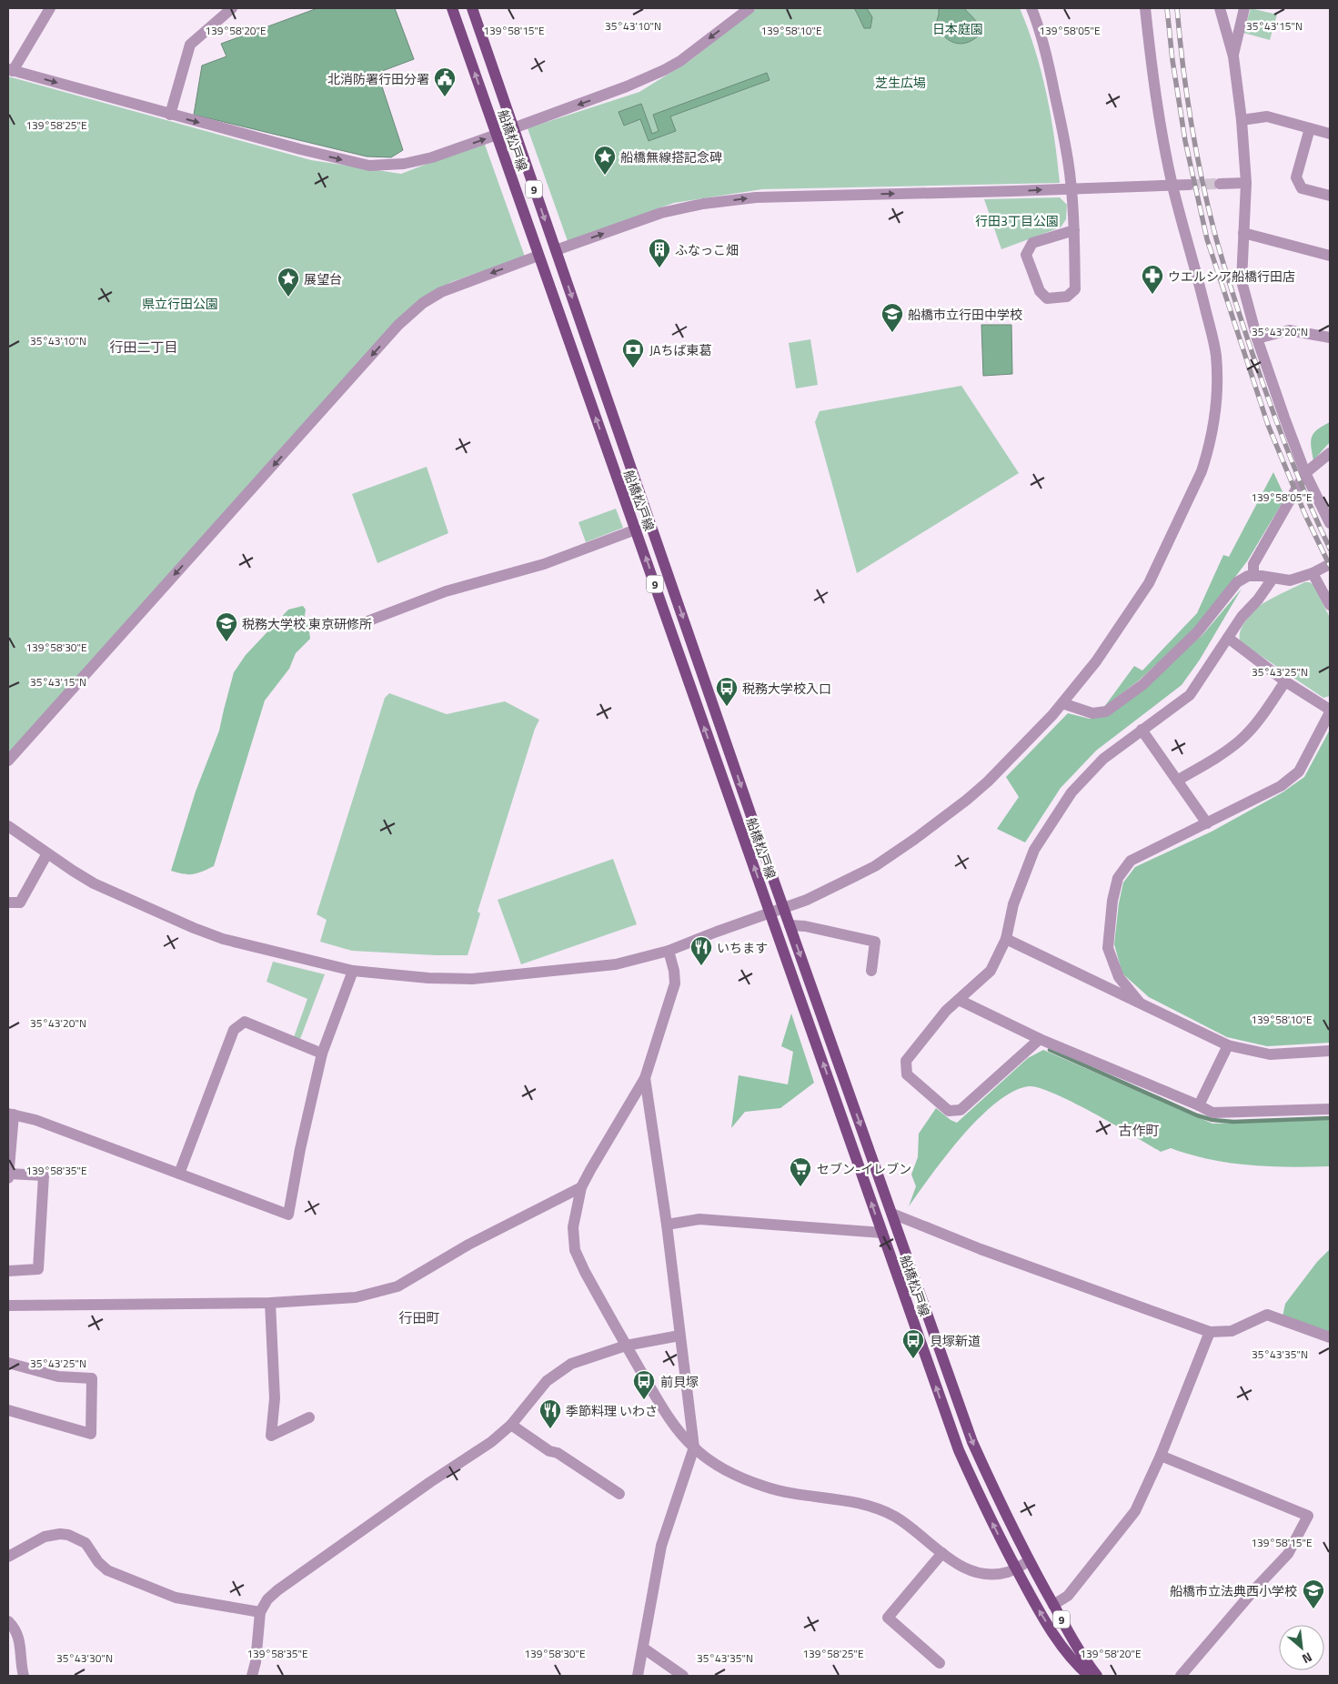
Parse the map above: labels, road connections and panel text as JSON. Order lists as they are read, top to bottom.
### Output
{
  "streets": {
    "main road": ["船橋松戸線", "9"]
  },
  "districts": ["行田二丁目", "古作町", "行田町"],
  "parks": [
    "日本庭園",
    "芝生広場",
    "行田3丁目公園",
    "県立行田公園"
  ],
  "places": {
    "public building": ["北消防署行田分署"],
    "place": ["船橋無線搭記念碑", "展望台"],
    "building": ["ふなっこ畑"],
    "pharmacy": ["ウエルシア船橋行田店"],
    "school or university": ["船橋市立行田中学校", "税務大学校 東京研修所", "船橋市立法典西小学校"],
    "bank": ["JAちば東葛"],
    "bus stop": ["税務大学校入口", "貝塚新道", "前貝塚"],
    "restaurant": ["いちます", "季節料理 いわさ"],
    "supermarket": ["セブン-イレブン"]
  },
  "north": "bottom right",
  "coordinates": [
    "35°43'10\"N",
    "35°43'15\"N",
    "139°58'20\"E",
    "139°58'15\"E",
    "139°58'10\"E",
    "139°58'05\"E",
    "139°58'25\"E",
    "35°43'20\"N",
    "139°58'30\"E",
    "35°43'25\"N",
    "139°58'35\"E",
    "35°43'35\"N",
    "35°43'30\"N"
  ]
}
